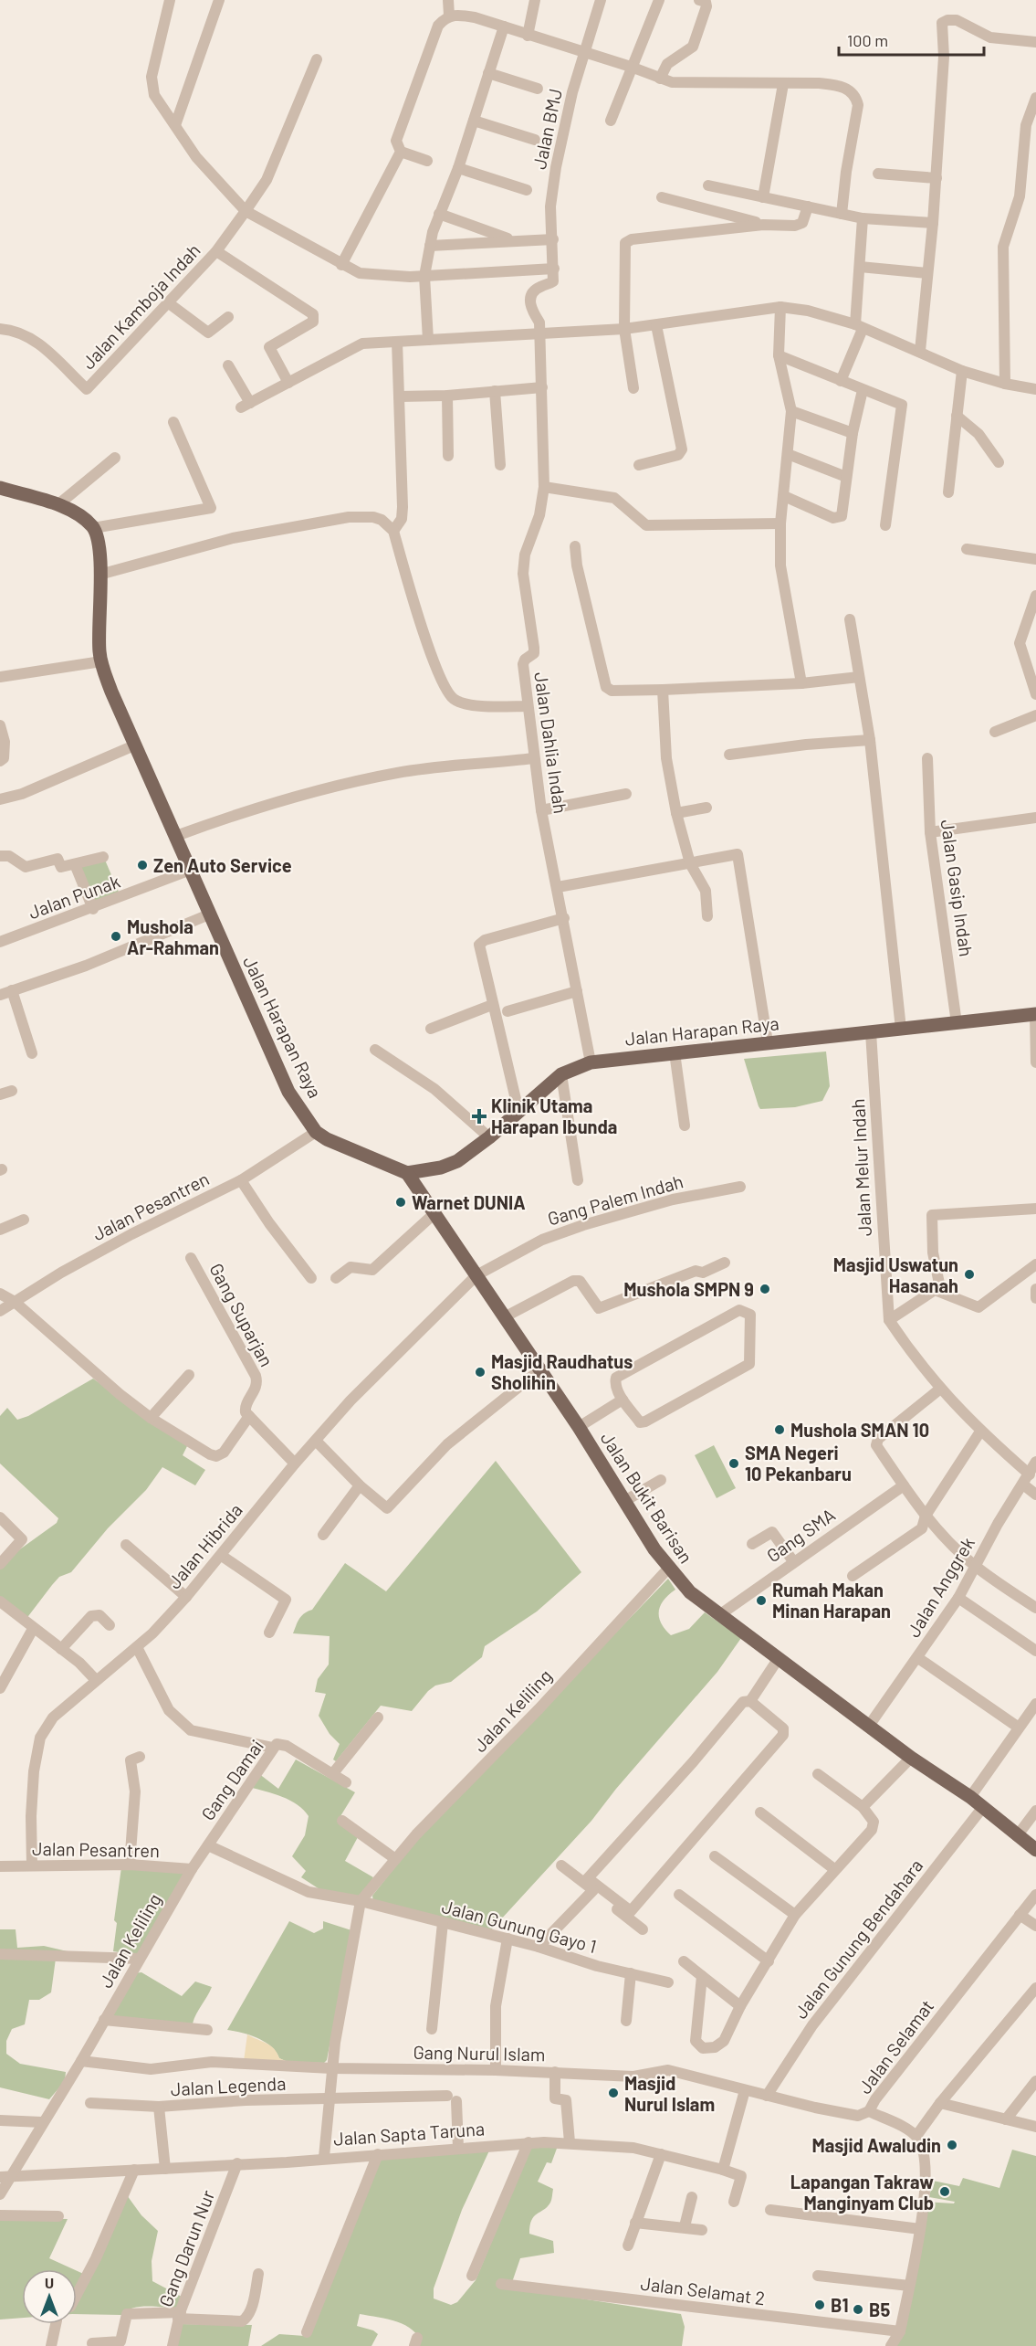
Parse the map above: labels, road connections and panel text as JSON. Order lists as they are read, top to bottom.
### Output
{
  "streets": {
    "main road": ["Jalan Harapan Raya", "Jalan Bukit Barisan"],
    "street": [
      "Jalan BMJ",
      "Jalan Kamboja Indah",
      "Jalan Dahlia Indah",
      "Jalan Gasip Indah",
      "Jalan Punak",
      "Jalan Melur Indah",
      "Gang Palem Indah",
      "Jalan Pesantren",
      "Gang Suparjan",
      "Gang SMA",
      "Jalan Hibrida",
      "Jalan Anggrek",
      "Jalan Keliling",
      "Gang Damai",
      "Jalan Gunung Gayo 1",
      "Jalan Gunung Bendahara",
      "Jalan Selamat",
      "Gang Nurul Islam",
      "Jalan Legenda",
      "Jalan Sapta Taruna",
      "Gang Darun Nur",
      "Jalan Selamat 2"
    ]
  },
  "crossings": [
    ["Jalan BMJ", "Jalan Dahlia Indah"],
    ["Jalan Dahlia Indah", "Jalan Harapan Raya"],
    ["Jalan Gasip Indah", "Jalan Harapan Raya"],
    ["Jalan Punak", "Jalan Harapan Raya"],
    ["Jalan Harapan Raya", "Jalan Melur Indah"],
    ["Jalan Harapan Raya", "Jalan Pesantren"],
    ["Jalan Harapan Raya", "Jalan Bukit Barisan"],
    ["Jalan Melur Indah", "Jalan Anggrek"],
    ["Gang Palem Indah", "Jalan Bukit Barisan"],
    ["Gang Palem Indah", "Jalan Hibrida"],
    ["Jalan Pesantren", "Jalan Hibrida"],
    ["Jalan Pesantren", "Jalan Keliling"],
    ["Jalan Bukit Barisan", "Gang SMA"],
    ["Jalan Bukit Barisan", "Jalan Hibrida"],
    ["Jalan Bukit Barisan", "Jalan Anggrek"],
    ["Jalan Bukit Barisan", "Jalan Keliling"],
    ["Jalan Bukit Barisan", "Jalan Gunung Bendahara"],
    ["Jalan Keliling", "Gang Damai"],
    ["Jalan Keliling", "Jalan Gunung Gayo 1"],
    ["Jalan Keliling", "Gang Nurul Islam"],
    ["Jalan Keliling", "Jalan Legenda"],
    ["Jalan Keliling", "Jalan Sapta Taruna"],
    ["Jalan Gunung Bendahara", "Gang Nurul Islam"],
    ["Jalan Selamat", "Gang Nurul Islam"],
    ["Jalan Legenda", "Jalan Sapta Taruna"],
    ["Jalan Sapta Taruna", "Gang Darun Nur"]
  ],
  "places": {
    "other": [
      "Zen Auto Service",
      "Mushola Ar-Rahman",
      "Warnet DUNIA",
      "Masjid Uswatun Hasanah",
      "Mushola SMPN 9",
      "Masjid Raudhatus Sholihin",
      "Mushola SMAN 10",
      "SMA Negeri 10 Pekanbaru",
      "Rumah Makan Minan Harapan",
      "Masjid Nurul Islam",
      "Masjid Awaludin",
      "Lapangan Takraw Manginyam Club",
      "B1",
      "B5"
    ],
    "health": ["Klinik Utama Harapan Ibunda"]
  },
  "scale_bar": "100 m",
  "north": "top"
}
